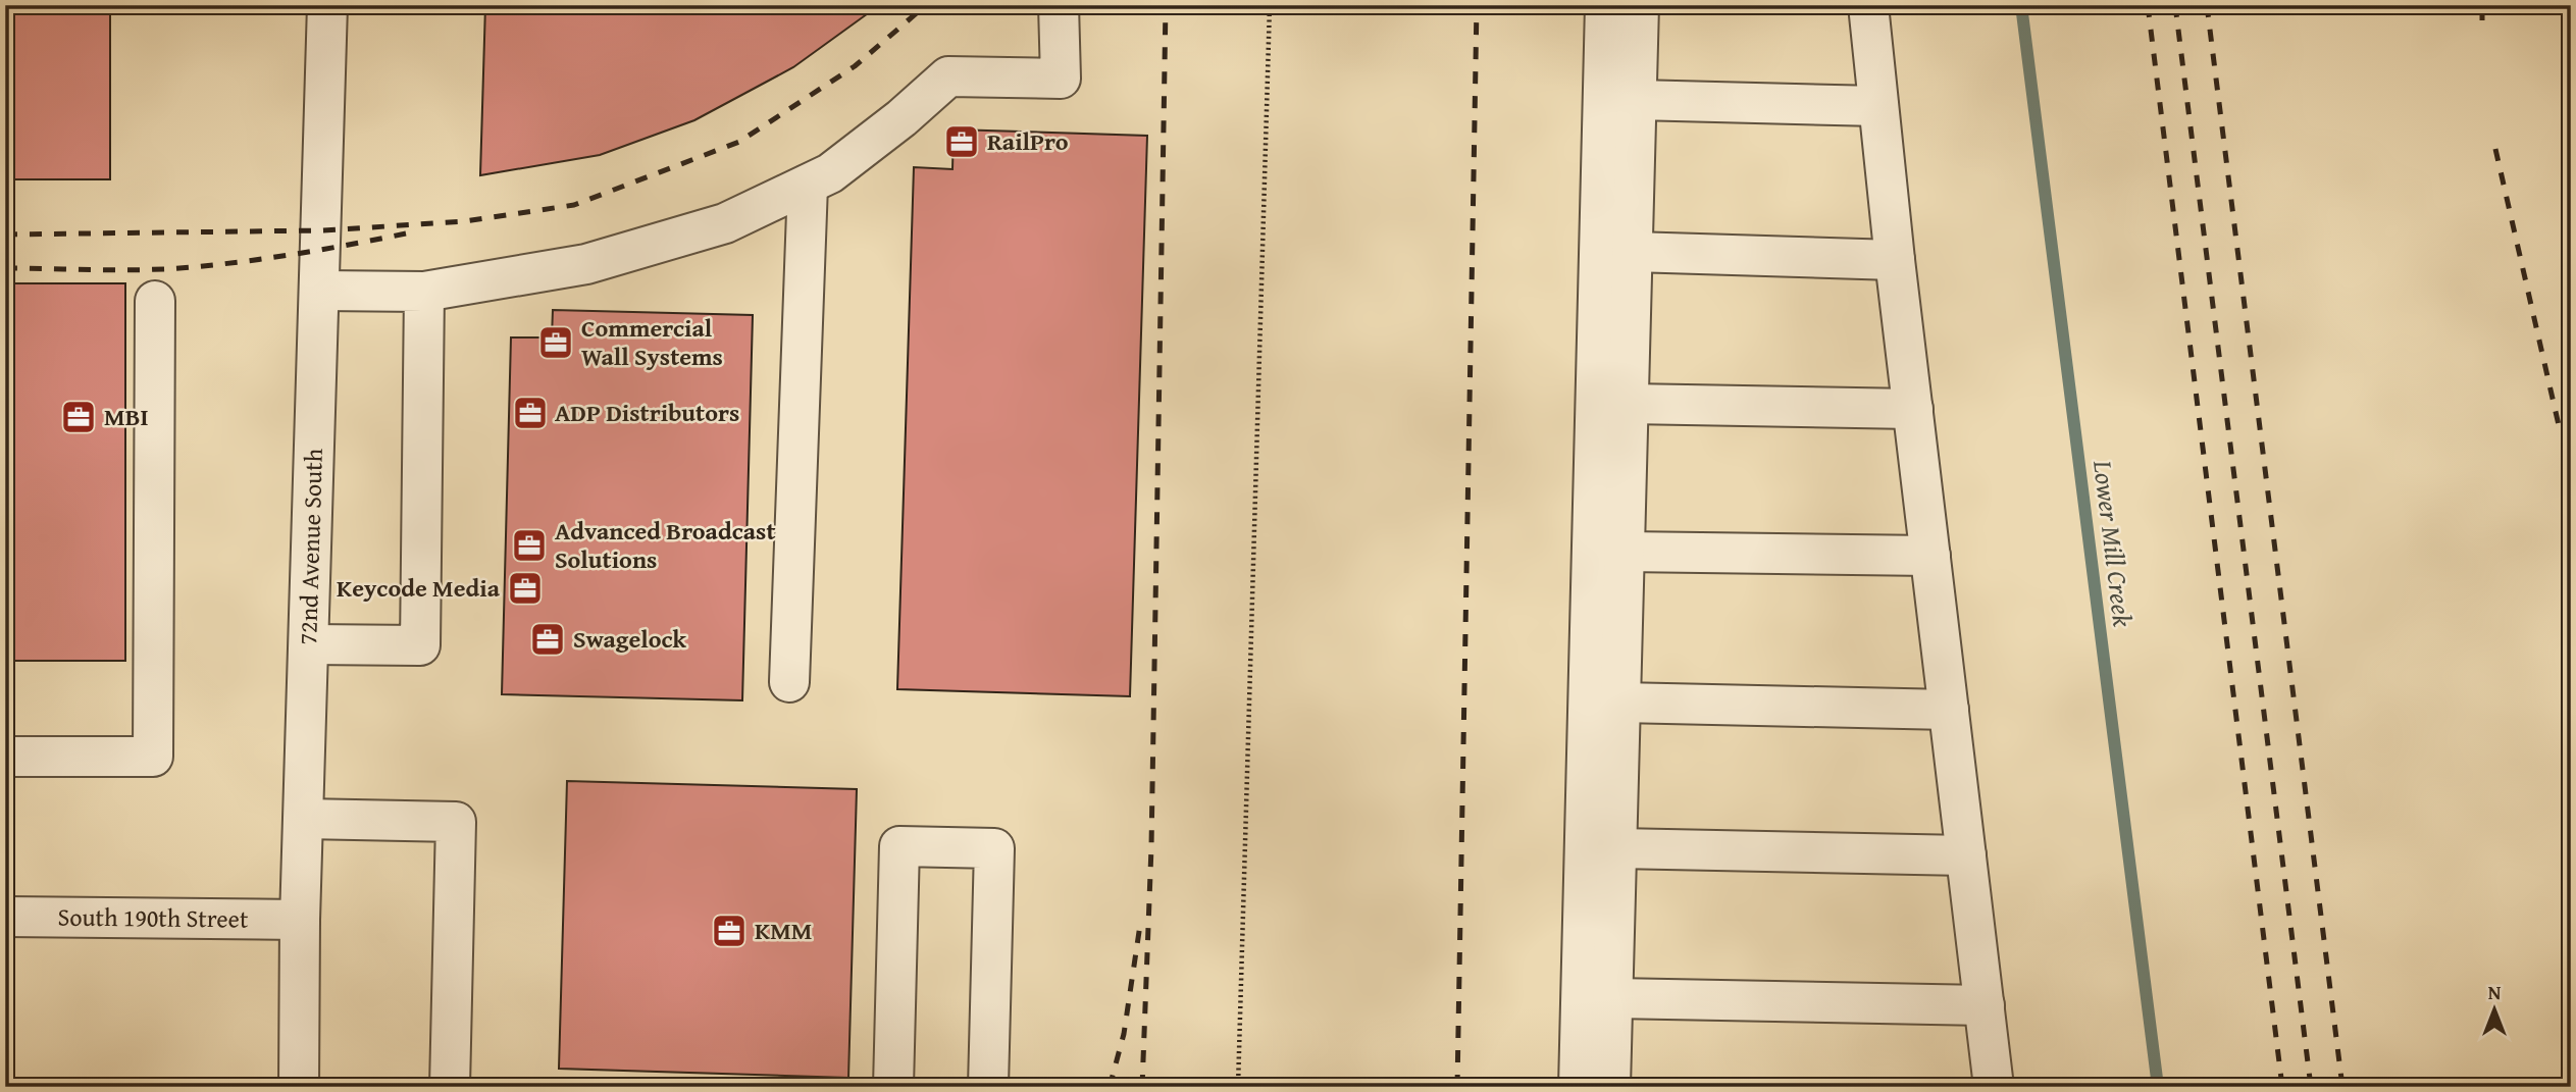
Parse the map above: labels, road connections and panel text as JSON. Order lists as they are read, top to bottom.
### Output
{
  "streets": {
    "street": ["72nd Avenue South", "South 190th Street"]
  },
  "crossings": [
    ["72nd Avenue South", "South 190th Street"]
  ],
  "water": ["Lower Mill Creek"],
  "places": {
    "office": [
      "RailPro",
      "Commercial Wall Systems",
      "ADP Distributors",
      "MBI",
      "Advanced Broadcast Solutions",
      "Keycode Media",
      "Swagelock",
      "KMM"
    ]
  },
  "north": "top"
}
